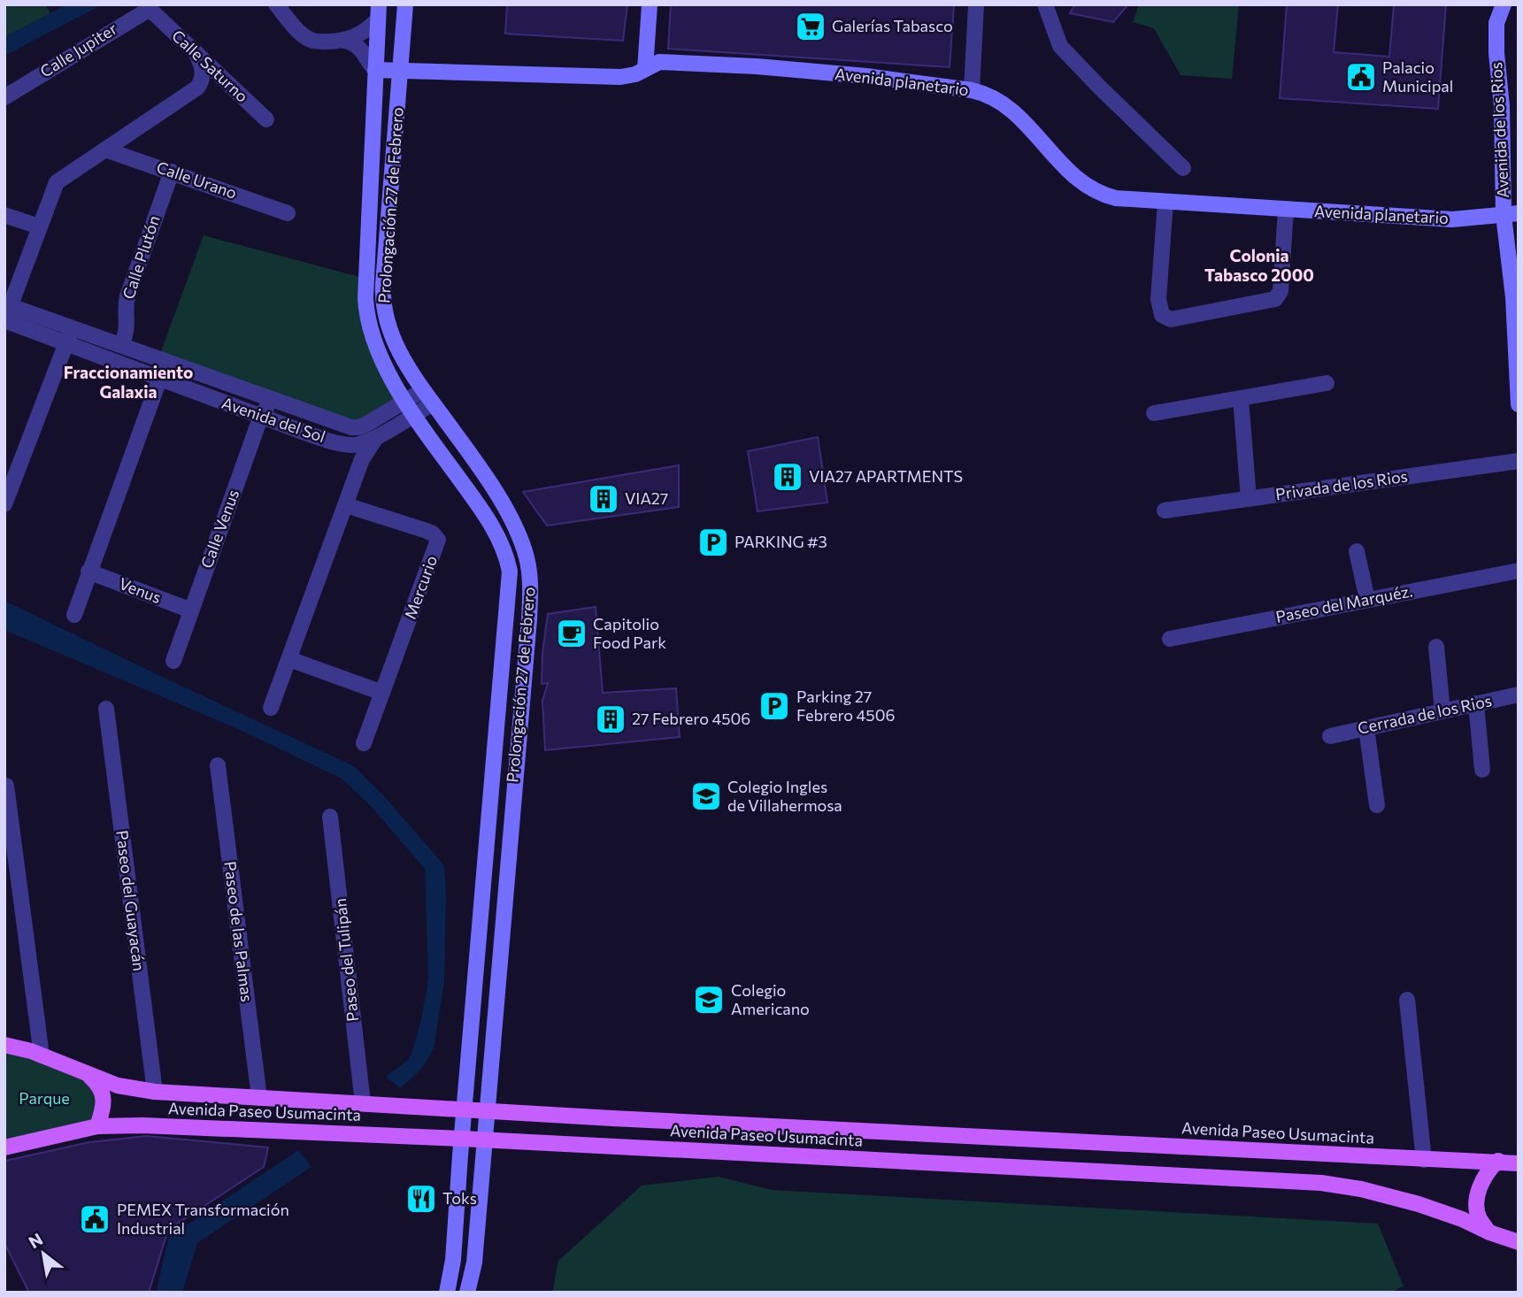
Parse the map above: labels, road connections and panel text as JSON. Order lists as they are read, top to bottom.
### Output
{
  "streets": {
    "main road": [
      "Avenida planetario",
      "Avenida de los Rios",
      "Prolongación 27 de Febrero",
      "Avenida Paseo Usumacinta"
    ],
    "street": [
      "Calle Jupiter",
      "Calle Saturno",
      "Calle Urano",
      "Calle Plutón",
      "Avenida del Sol",
      "Privada de los Rios",
      "Calle Venus",
      "Mercurio",
      "Venus",
      "Paseo del Marquéz.",
      "Cerrada de los Rios",
      "Paseo del Guayacán",
      "Paseo de las Palmas",
      "Paseo del Tulipán"
    ]
  },
  "crossings": [
    ["Calle Jupiter", "Calle Saturno"],
    ["Avenida planetario", "Avenida de los Rios"],
    ["Avenida planetario", "Prolongación 27 de Febrero"],
    ["Calle Urano", "Calle Plutón"],
    ["Prolongación 27 de Febrero", "Avenida Paseo Usumacinta"],
    ["Calle Plutón", "Avenida del Sol"],
    ["Avenida del Sol", "Calle Venus"],
    ["Calle Venus", "Venus"],
    ["Paseo del Guayacán", "Avenida Paseo Usumacinta"],
    ["Paseo de las Palmas", "Avenida Paseo Usumacinta"],
    ["Paseo del Tulipán", "Avenida Paseo Usumacinta"]
  ],
  "districts": ["Colonia Tabasco 2000", "Fraccionamiento Galaxia"],
  "parks": ["Parque"],
  "places": {
    "supermarket": ["Galerías Tabasco"],
    "public building": ["Palacio Municipal", "PEMEX Transformación Industrial"],
    "building": ["VIA27 APARTMENTS", "VIA27", "27 Febrero 4506"],
    "parking": ["PARKING #3", "Parking 27 Febrero 4506"],
    "cafe": ["Capitolio Food Park"],
    "school or university": ["Colegio Ingles de Villahermosa", "Colegio Americano"],
    "restaurant": ["Toks"]
  },
  "north": "top left"
}
